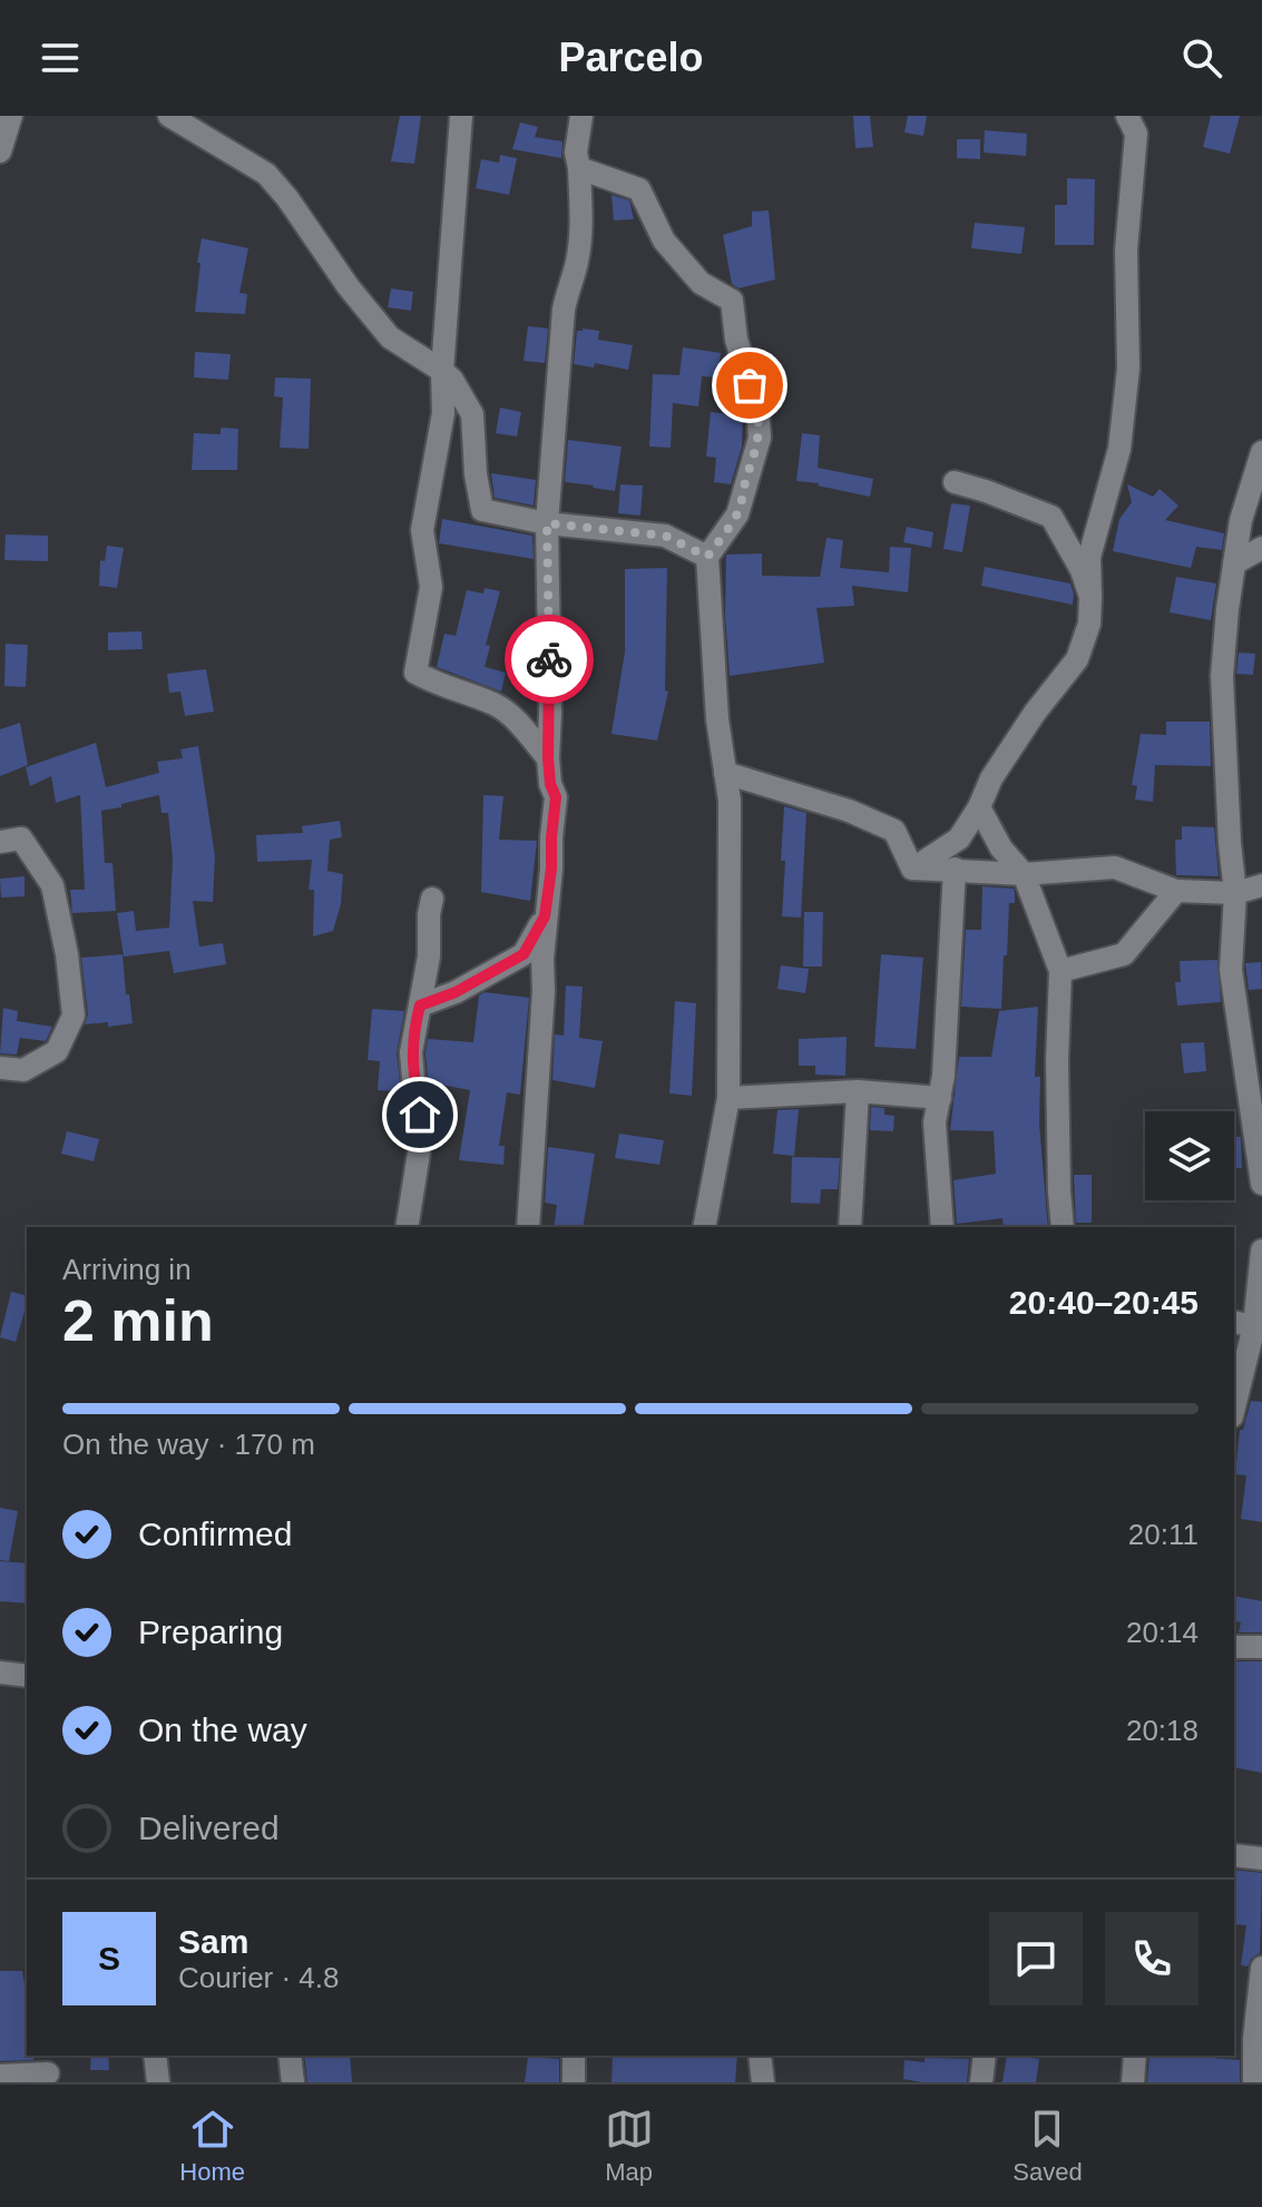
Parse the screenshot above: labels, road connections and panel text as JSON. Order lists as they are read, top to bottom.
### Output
{
  "page": {
    "header": "Parcelo",
    "heading": ["2 min", "Arriving in", "20:40–20:45"],
    "panel": ["Sam", "Courier · 4.8"],
    "bar": "On the way · 170 m",
    "list": [
      ["Confirmed", "20:11"],
      ["Preparing", "20:14"],
      ["On the way", "20:18"],
      "Delivered"
    ],
    "round": "S",
    "tabs": ["Home", "Map", "Saved"]
  }
}
